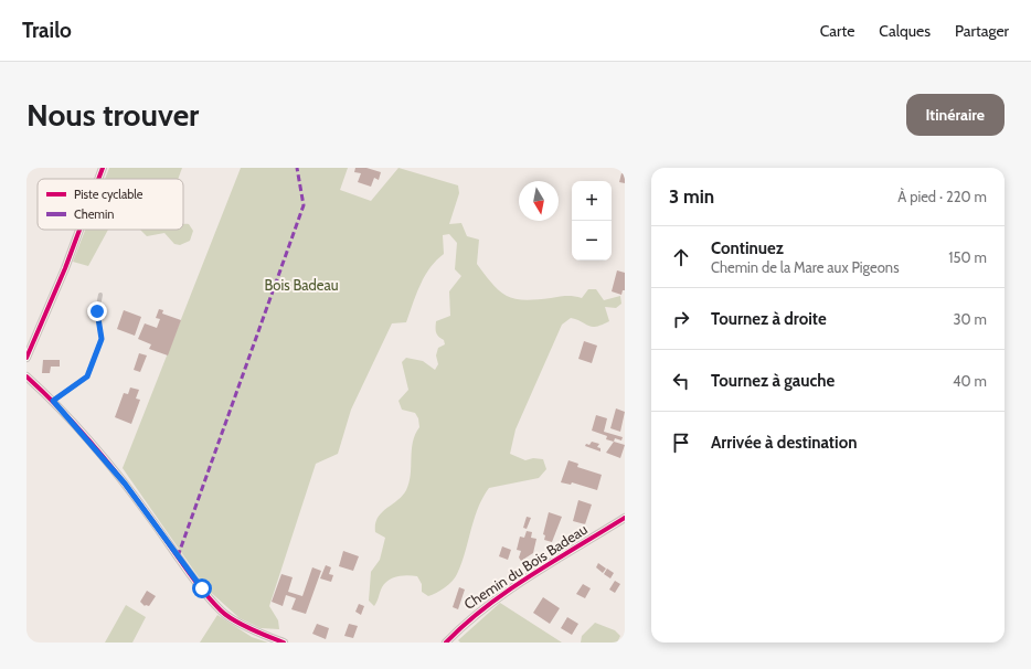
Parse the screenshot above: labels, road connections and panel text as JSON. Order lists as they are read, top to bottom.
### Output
{
  "streets": {
    "street": ["Chemin du Bois Badeau"]
  },
  "parks": ["Bois Badeau"],
  "legend": ["Piste cyclable", "Chemin"],
  "north": "bottom",
  "page": {
    "header": "Trailo",
    "nav": ["Carte", "Calques", "Partager"],
    "buttons": "Itinéraire",
    "title": "Nous trouver",
    "heading": ["3 min", "À pied · 220 m"],
    "map_buttons": ["+", "−"],
    "list": [
      ["Continuez", "Chemin de la Mare aux Pigeons", "150 m"],
      ["Tournez à droite", "30 m"],
      ["Tournez à gauche", "40 m"],
      "Arrivée à destination"
    ]
  }
}
